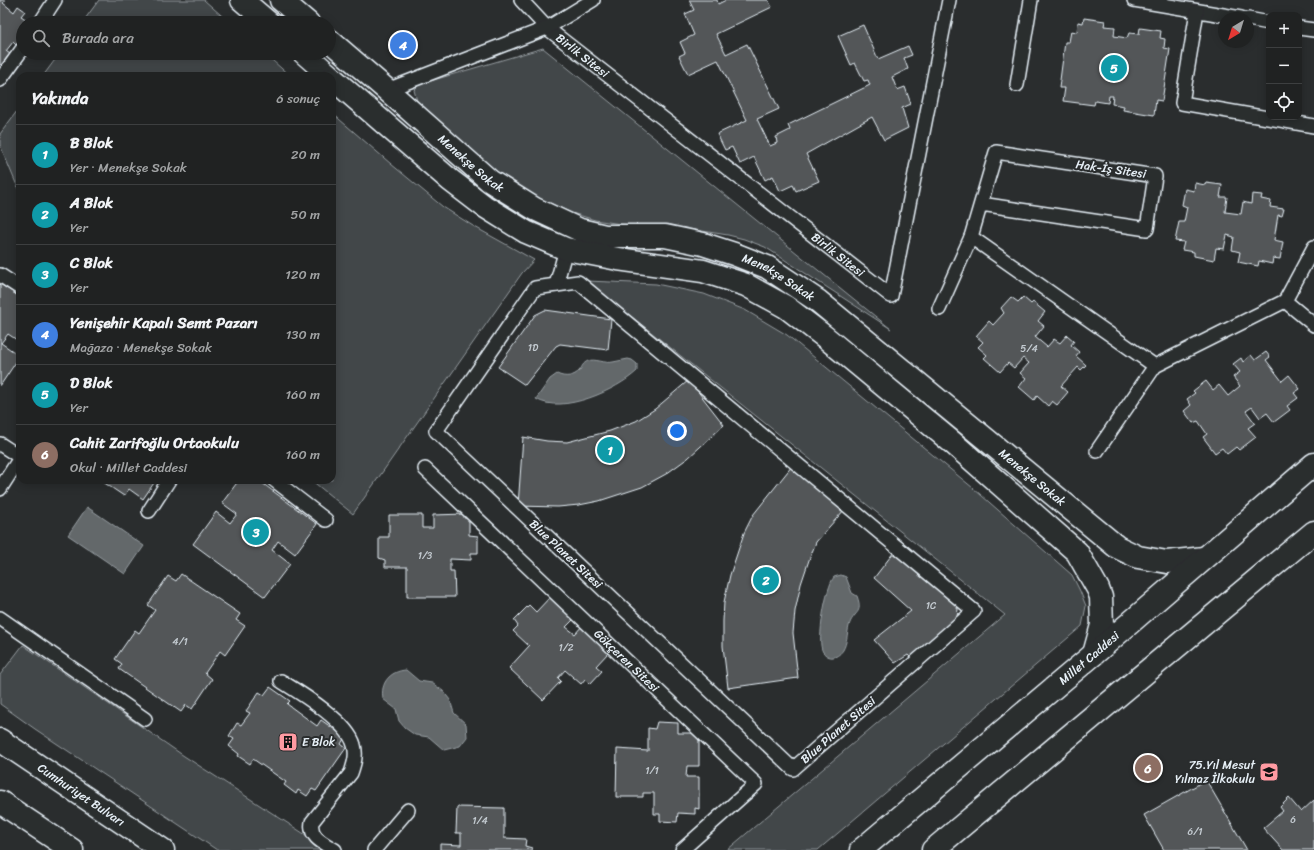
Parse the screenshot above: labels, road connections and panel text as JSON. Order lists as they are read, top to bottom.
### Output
{
  "streets": {
    "street": ["Menekşe Sokak", "Millet Caddesi", "Cumhuriyet Bulvarı"],
    "lane": [
      "Birlik Sitesi",
      "Hak-İş Sitesi",
      "Blue Planet Sitesi",
      "Gökçeren Sitesi"
    ]
  },
  "crossings": [
    ["Birlik Sitesi", "Menekşe Sokak"],
    ["Menekşe Sokak", "Millet Caddesi"]
  ],
  "places": {
    "building": ["E Blok"],
    "school or university": ["75.Yıl Mesut Yılmaz İlkokulu"]
  },
  "house_numbers": [
    "1D",
    "5/4",
    "1/3",
    "1C",
    "4/1",
    "1/2",
    "1/1",
    "6",
    "1/4",
    "6/1"
  ],
  "north": "bottom left",
  "page": {
    "map_buttons": ["+", "−"],
    "search": "Burada ara",
    "pins": [
      "4",
      "5",
      "1",
      "3",
      "2",
      "6"
    ],
    "heading": ["Yakında", "6 sonuç"],
    "list": [
      {
        "mark": "1",
        "name": "B Blok",
        "note": "Yer · Menekşe Sokak",
        "value": "20 m"
      },
      {
        "mark": "2",
        "name": "A Blok",
        "note": "Yer",
        "value": "50 m"
      },
      {
        "mark": "3",
        "name": "C Blok",
        "note": "Yer",
        "value": "120 m"
      },
      {
        "mark": "4",
        "name": "Yenişehir Kapalı Semt Pazarı",
        "note": "Mağaza · Menekşe Sokak",
        "value": "130 m"
      },
      {
        "mark": "5",
        "name": "D Blok",
        "note": "Yer",
        "value": "160 m"
      },
      {
        "mark": "6",
        "name": "Cahit Zarifoğlu Ortaokulu",
        "note": "Okul · Millet Caddesi",
        "value": "160 m"
      }
    ]
  }
}
